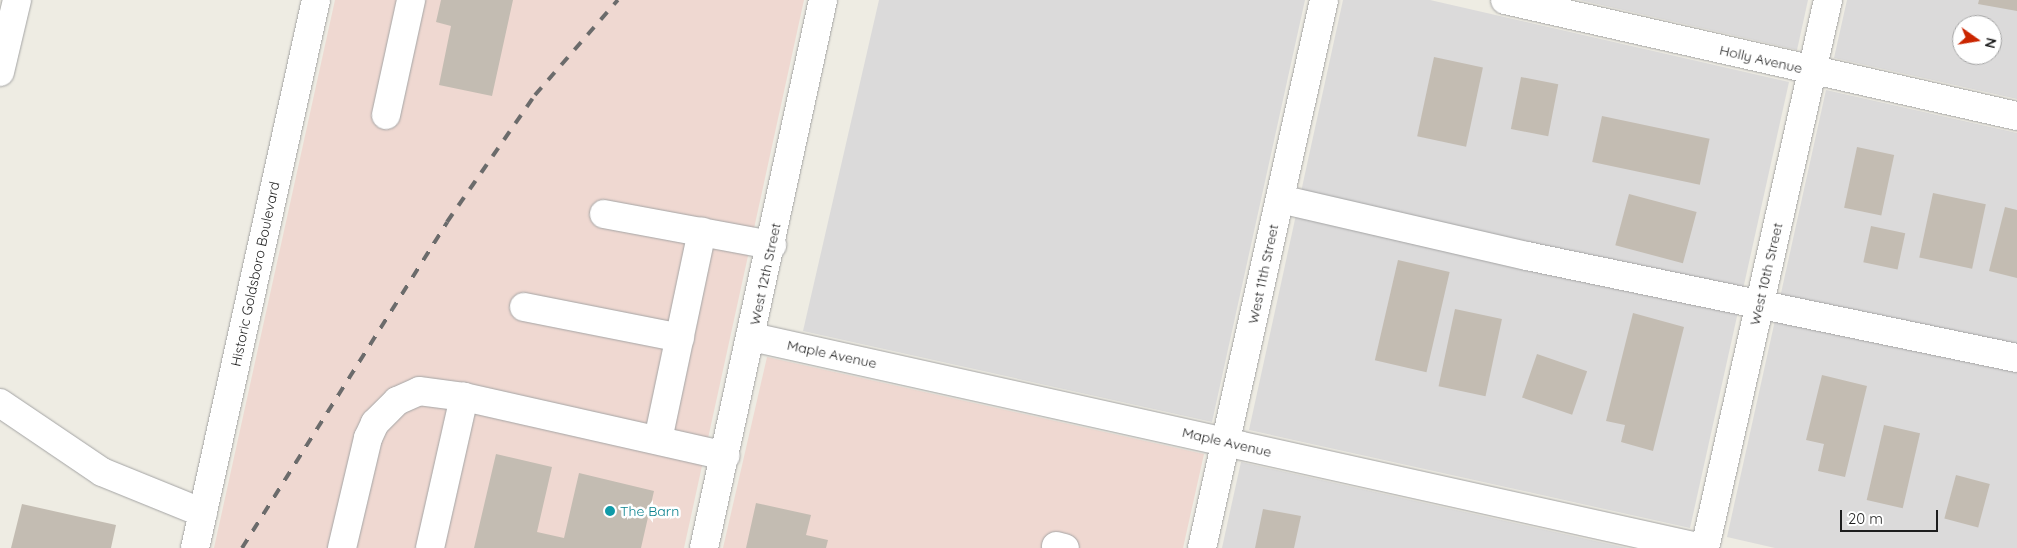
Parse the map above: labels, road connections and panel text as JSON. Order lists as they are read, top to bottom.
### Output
{
  "streets": {
    "street": [
      "Holly Avenue",
      "Historic Goldsboro Boulevard",
      "West 12th Street",
      "West 11th Street",
      "West 10th Street",
      "Maple Avenue"
    ]
  },
  "crossings": [
    ["Holly Avenue", "West 10th Street"],
    ["West 12th Street", "Maple Avenue"],
    ["West 11th Street", "Maple Avenue"],
    ["West 10th Street", "Maple Avenue"]
  ],
  "places": ["The Barn"],
  "scale_bar": "20 m",
  "north": "right"
}
